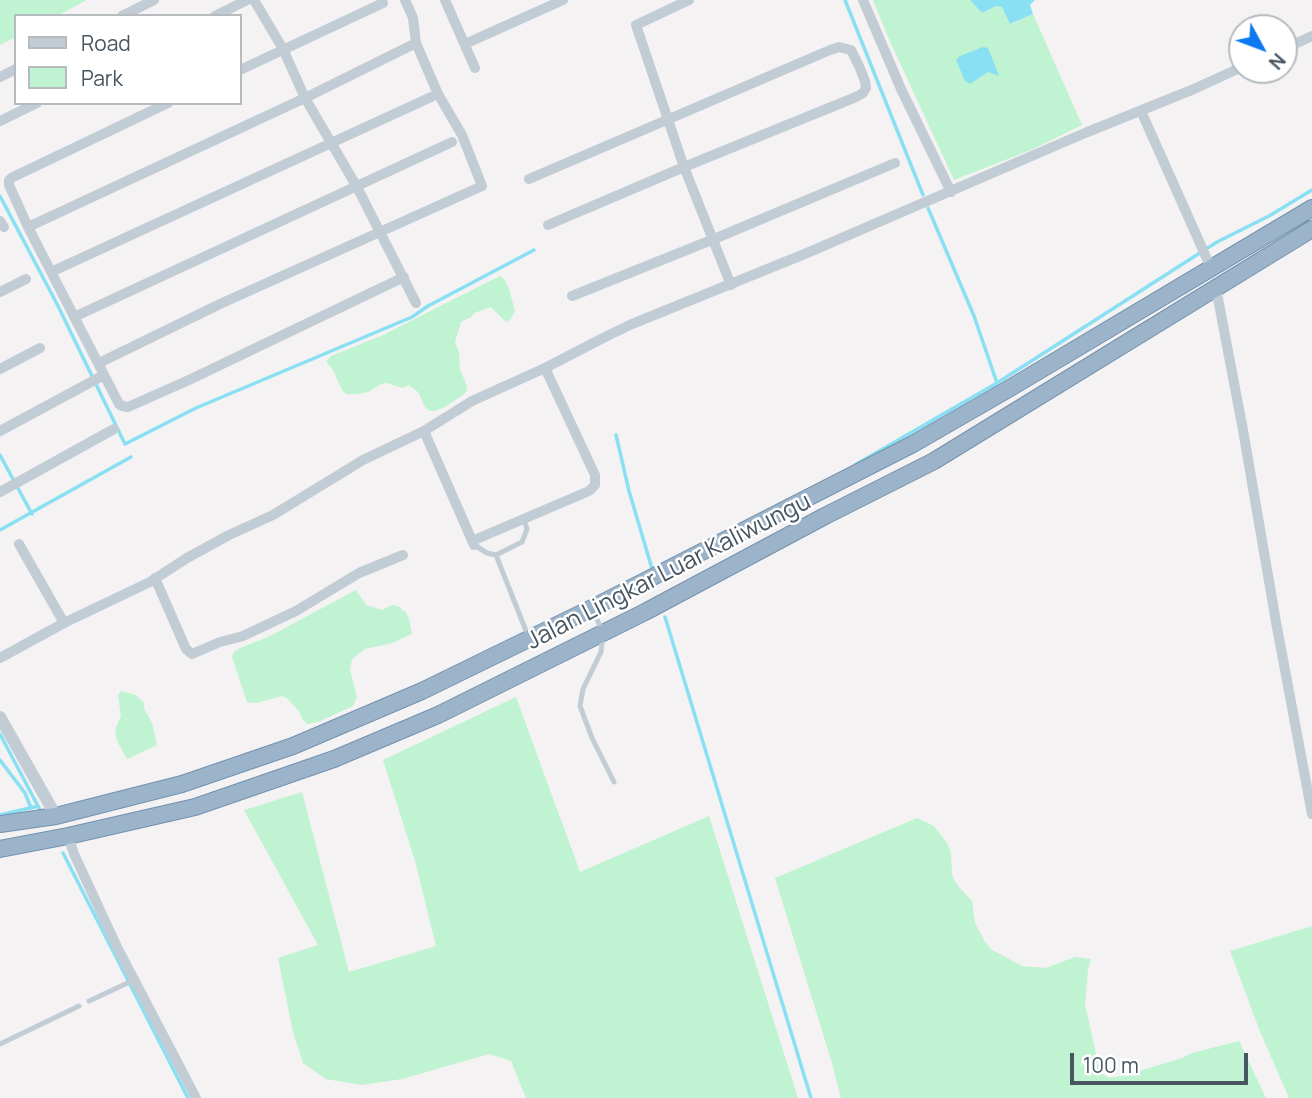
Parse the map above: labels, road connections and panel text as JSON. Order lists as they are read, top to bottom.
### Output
{
  "streets": {
    "highway": ["Jalan Lingkar Luar Kaliwungu"]
  },
  "legend": ["Road", "Park"],
  "scale_bar": "100 m",
  "north": "bottom right"
}
